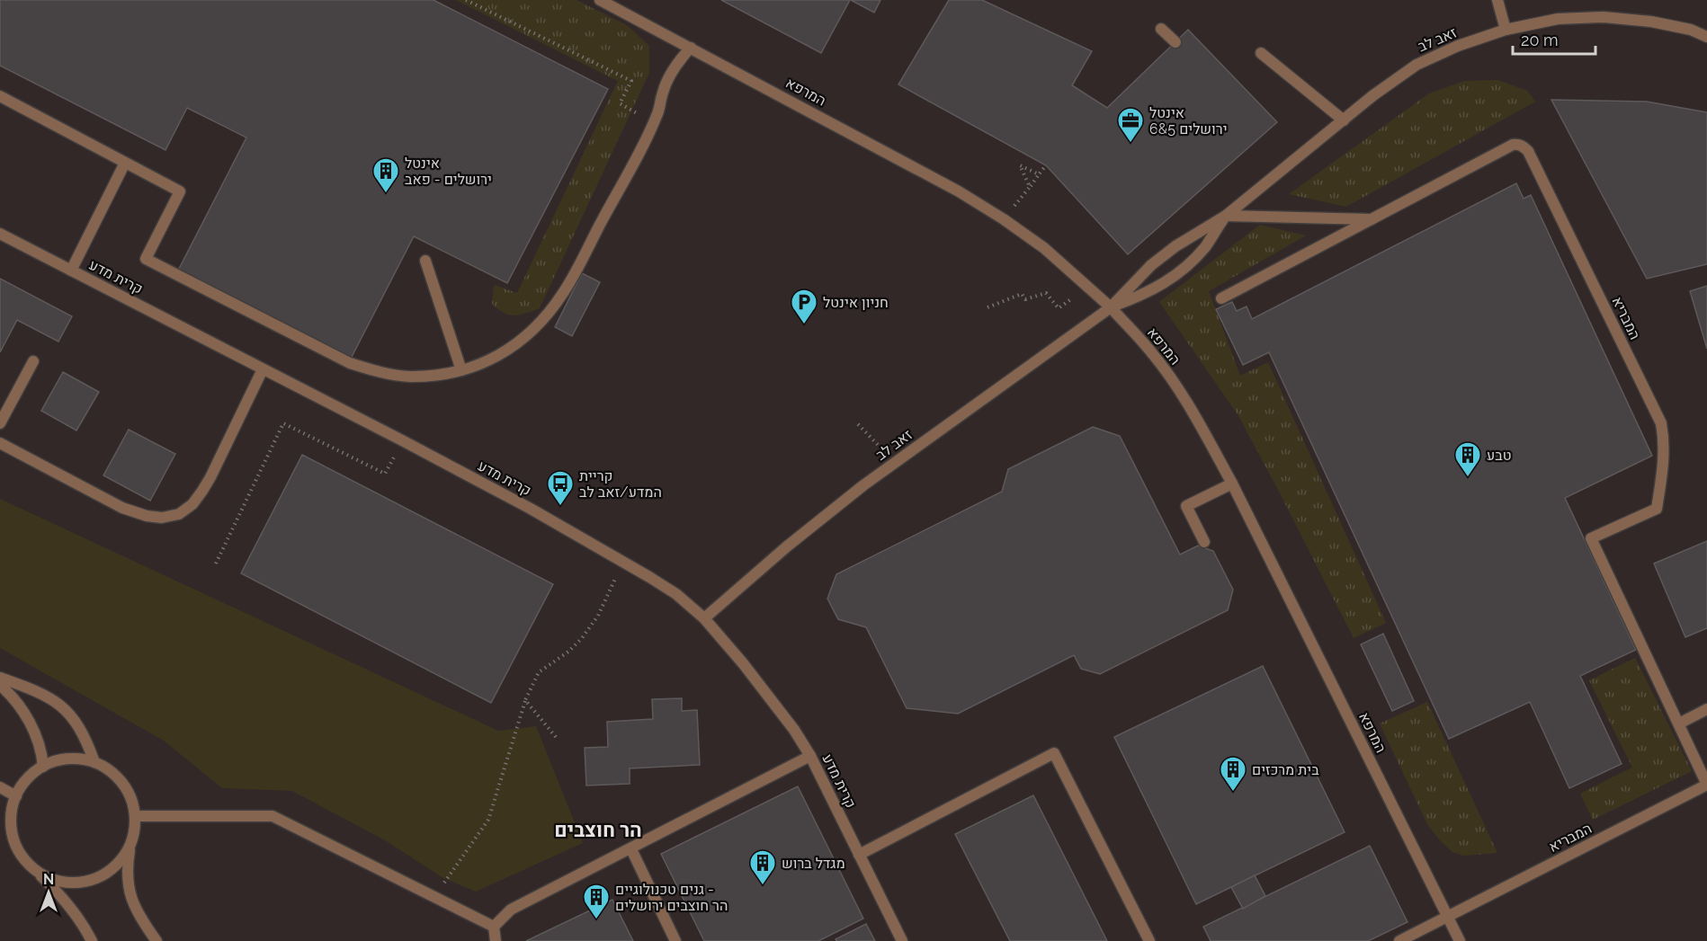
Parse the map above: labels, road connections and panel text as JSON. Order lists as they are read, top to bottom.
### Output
{
  "streets": {
    "street": [
      "זאב לב",
      "המרפא",
      "קרית מדע",
      "המבריא"
    ]
  },
  "crossings": [
    ["זאב לב", "המרפא"],
    ["זאב לב", "קרית מדע"],
    ["המרפא", "המבריא"]
  ],
  "districts": ["הר חוצבים"],
  "places": {
    "office": ["אינטל ירושלים 5&6"],
    "building": [
      "אינטל ירושלים - פאב",
      "טבע",
      "בית מרכזים",
      "מגדל ברוש",
      "גנים טכנולוגיים - הר חוצבים ירושלים"
    ],
    "parking": ["חניון אינטל"],
    "bus stop": ["קריית המדע/זאב לב"]
  },
  "scale_bar": "20 m",
  "north": "top"
}
